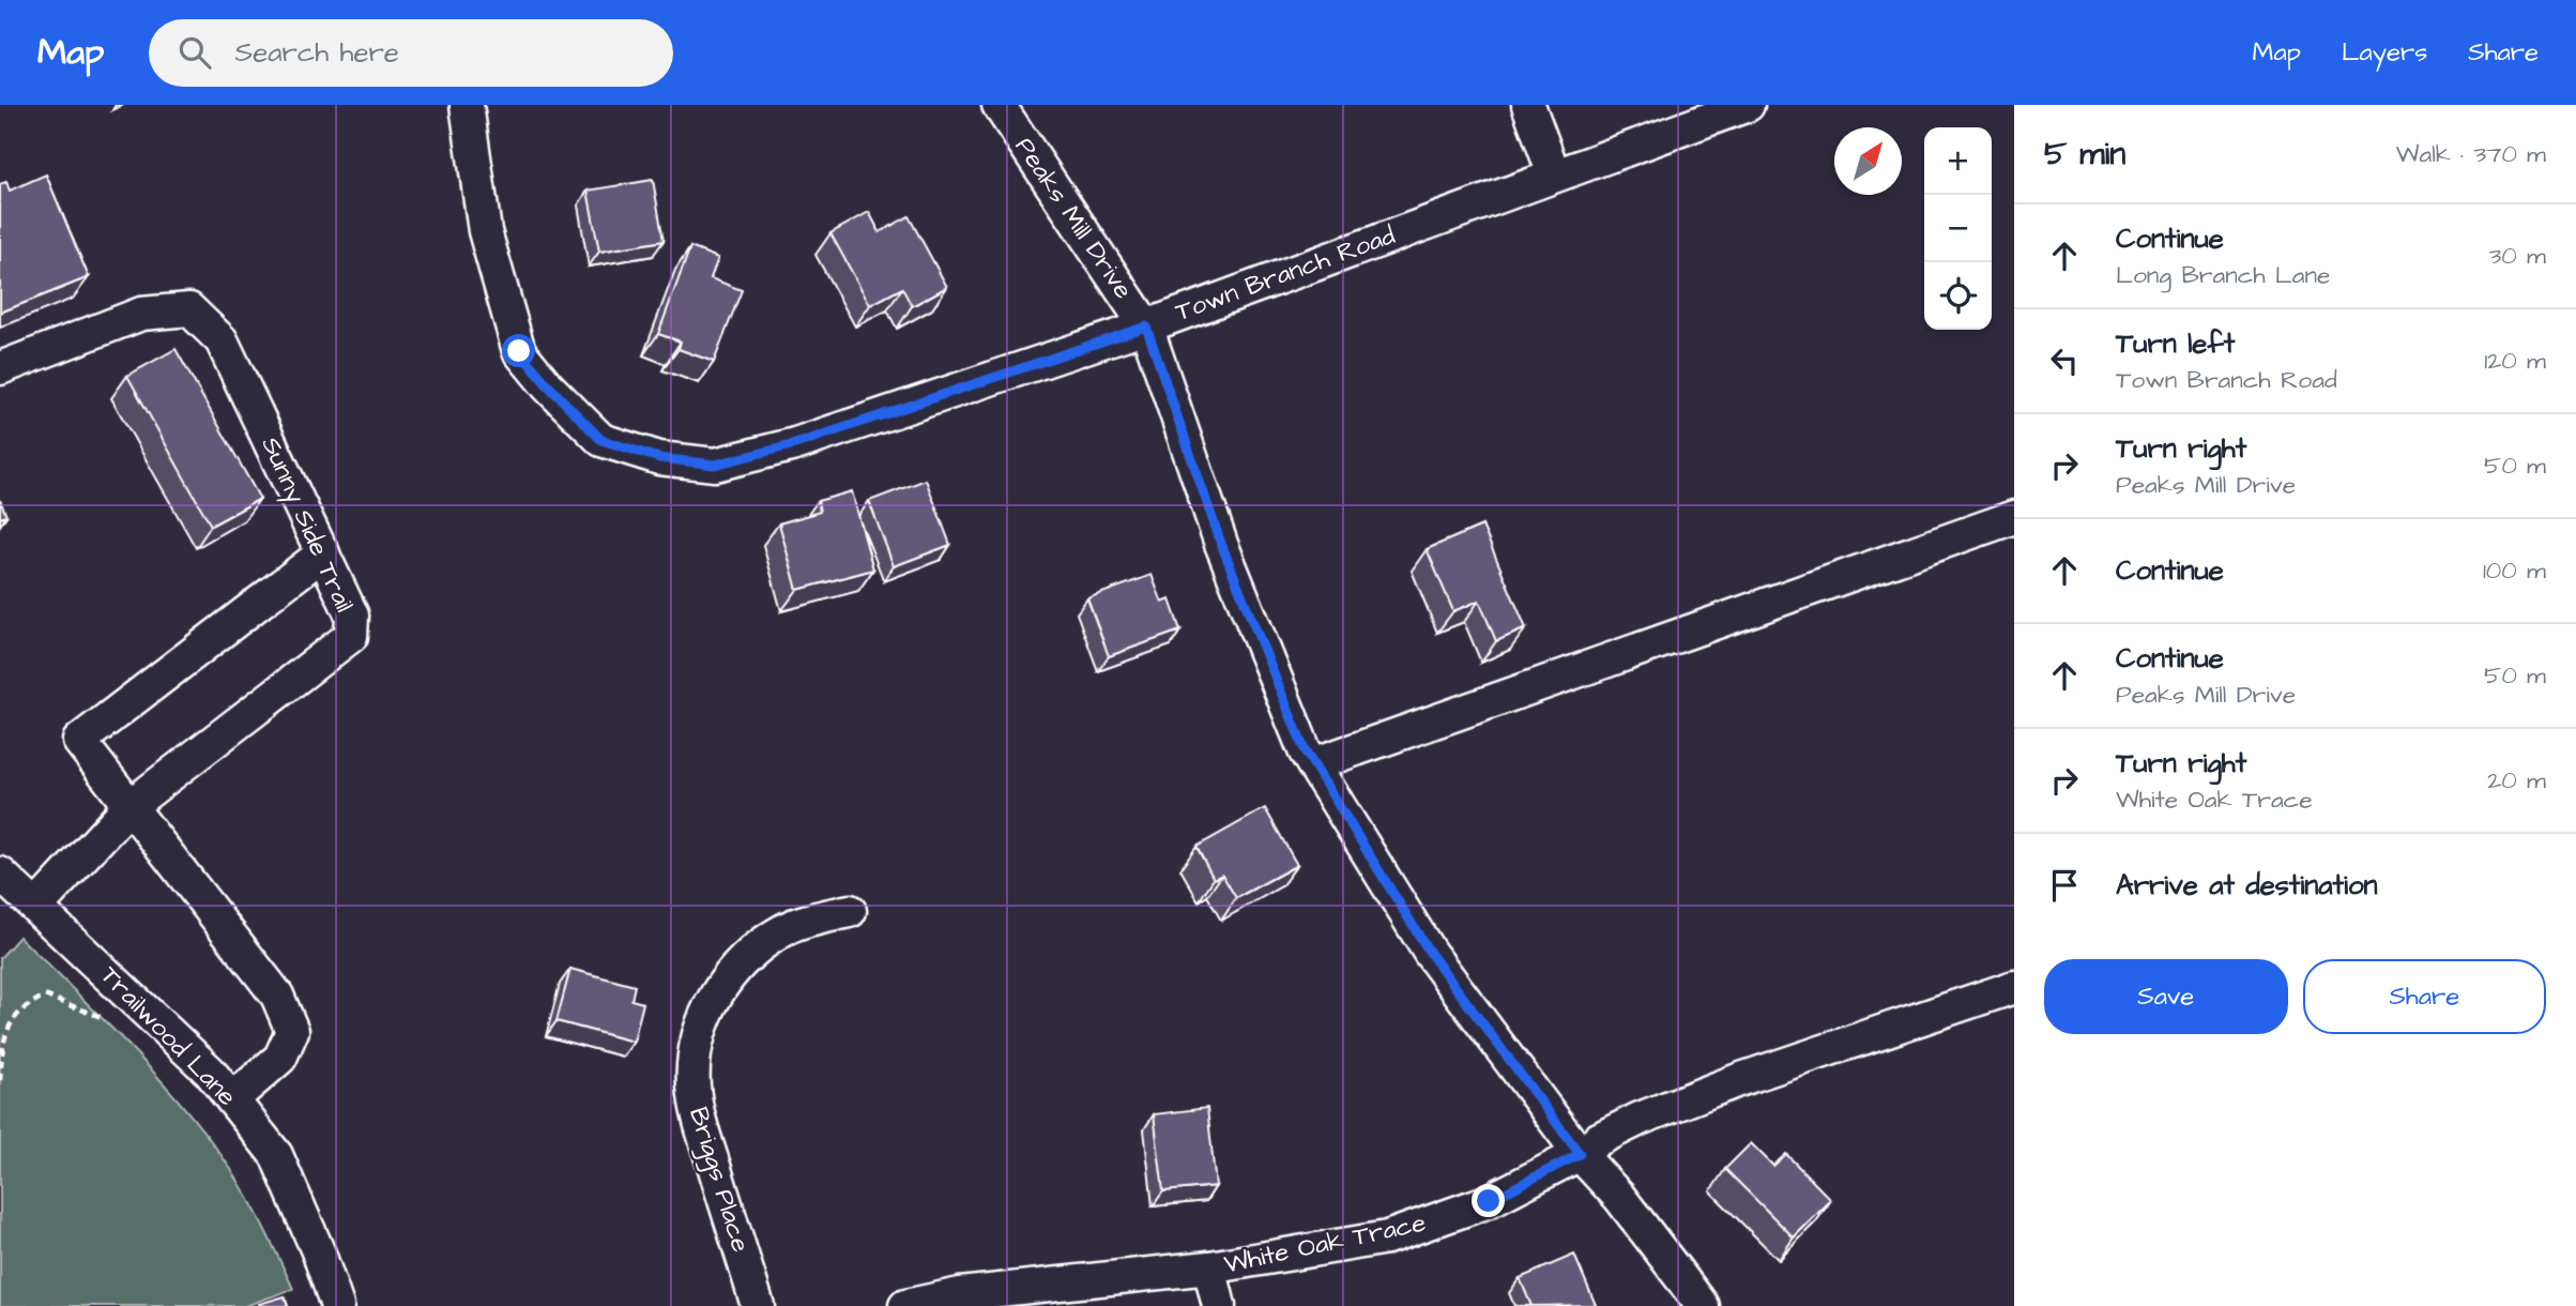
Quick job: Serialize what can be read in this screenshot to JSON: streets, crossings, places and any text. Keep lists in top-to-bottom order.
{
  "streets": {
    "street": [
      "Peaks Mill Drive",
      "Town Branch Road",
      "Sunny Side Trail",
      "Trailwood Lane",
      "Briggs Place",
      "White Oak Trace"
    ]
  },
  "crossings": [
    ["Peaks Mill Drive", "Town Branch Road"],
    ["Peaks Mill Drive", "White Oak Trace"],
    ["Sunny Side Trail", "Trailwood Lane"]
  ],
  "north": "top right",
  "page": {
    "header": "Map",
    "search": "Search here",
    "nav": ["Map", "Layers", "Share"],
    "heading": ["5 min", "Walk · 370 m"],
    "map_buttons": ["+", "−"],
    "list": [
      ["Continue", "Long Branch Lane", "30 m"],
      ["Turn left", "Town Branch Road", "120 m"],
      ["Turn right", "Peaks Mill Drive", "50 m"],
      ["Continue", "100 m"],
      ["Continue", "Peaks Mill Drive", "50 m"],
      ["Turn right", "White Oak Trace", "20 m"],
      "Arrive at destination"
    ],
    "buttons": ["Save", "Share"]
  }
}
